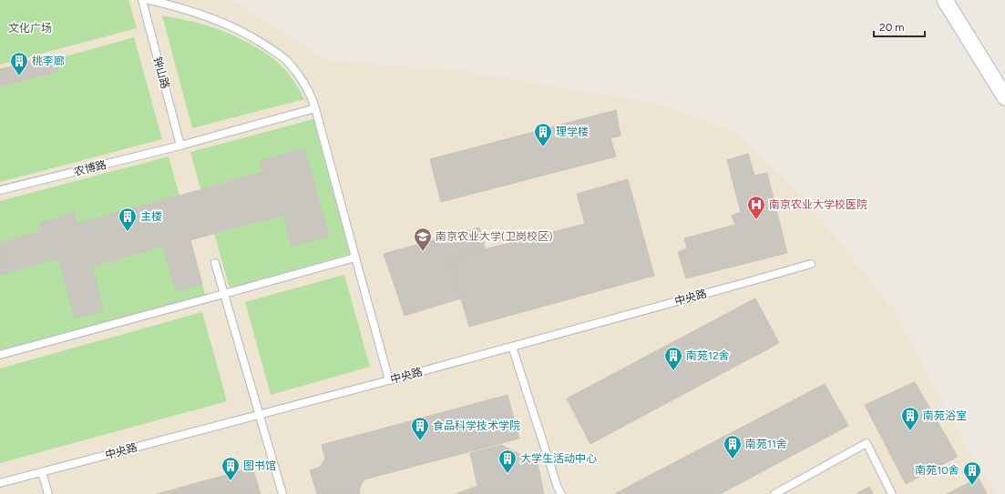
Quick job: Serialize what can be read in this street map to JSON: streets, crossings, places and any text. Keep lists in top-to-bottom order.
{
  "streets": {
    "lane": ["钟山路", "农博路", "中央路"]
  },
  "crossings": [
    ["钟山路", "农博路"]
  ],
  "parks": ["文化广场"],
  "places": {
    "building": [
      "桃李廊",
      "理学楼",
      "主楼",
      "南苑12舍",
      "南苑浴室",
      "食品科学技术学院",
      "南苑11舍",
      "大学生活动中心",
      "图书馆",
      "南苑10舍"
    ],
    "hospital": ["南京农业大学校医院"],
    "school or university": ["南京农业大学(卫岗校区)"]
  },
  "scale_bar": "20 m"
}
